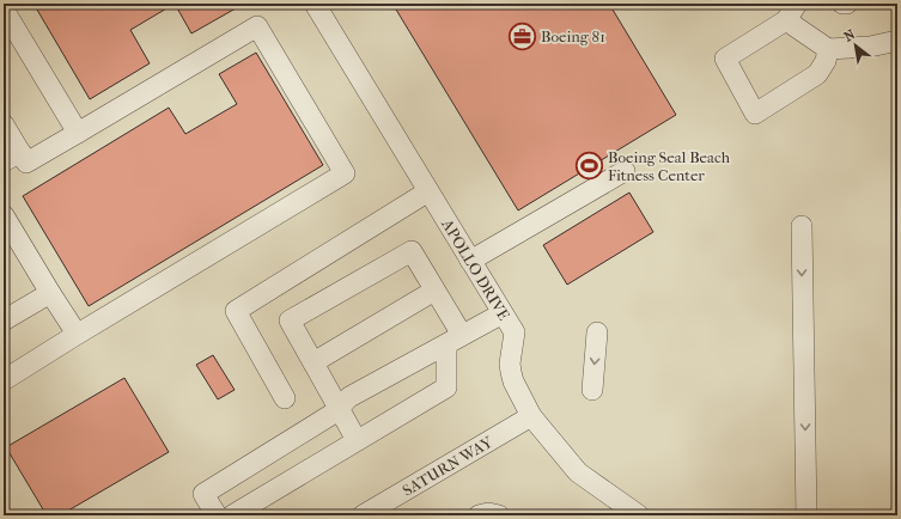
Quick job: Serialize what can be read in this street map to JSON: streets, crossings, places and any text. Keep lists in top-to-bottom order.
{
  "streets": {
    "lane": ["APOLLO DRIVE", "SATURN WAY"]
  },
  "crossings": [
    ["APOLLO DRIVE", "SATURN WAY"]
  ],
  "places": {
    "office": ["Boeing 81"],
    "sports": ["Boeing Seal Beach Fitness Center"]
  },
  "north": "top left"
}
